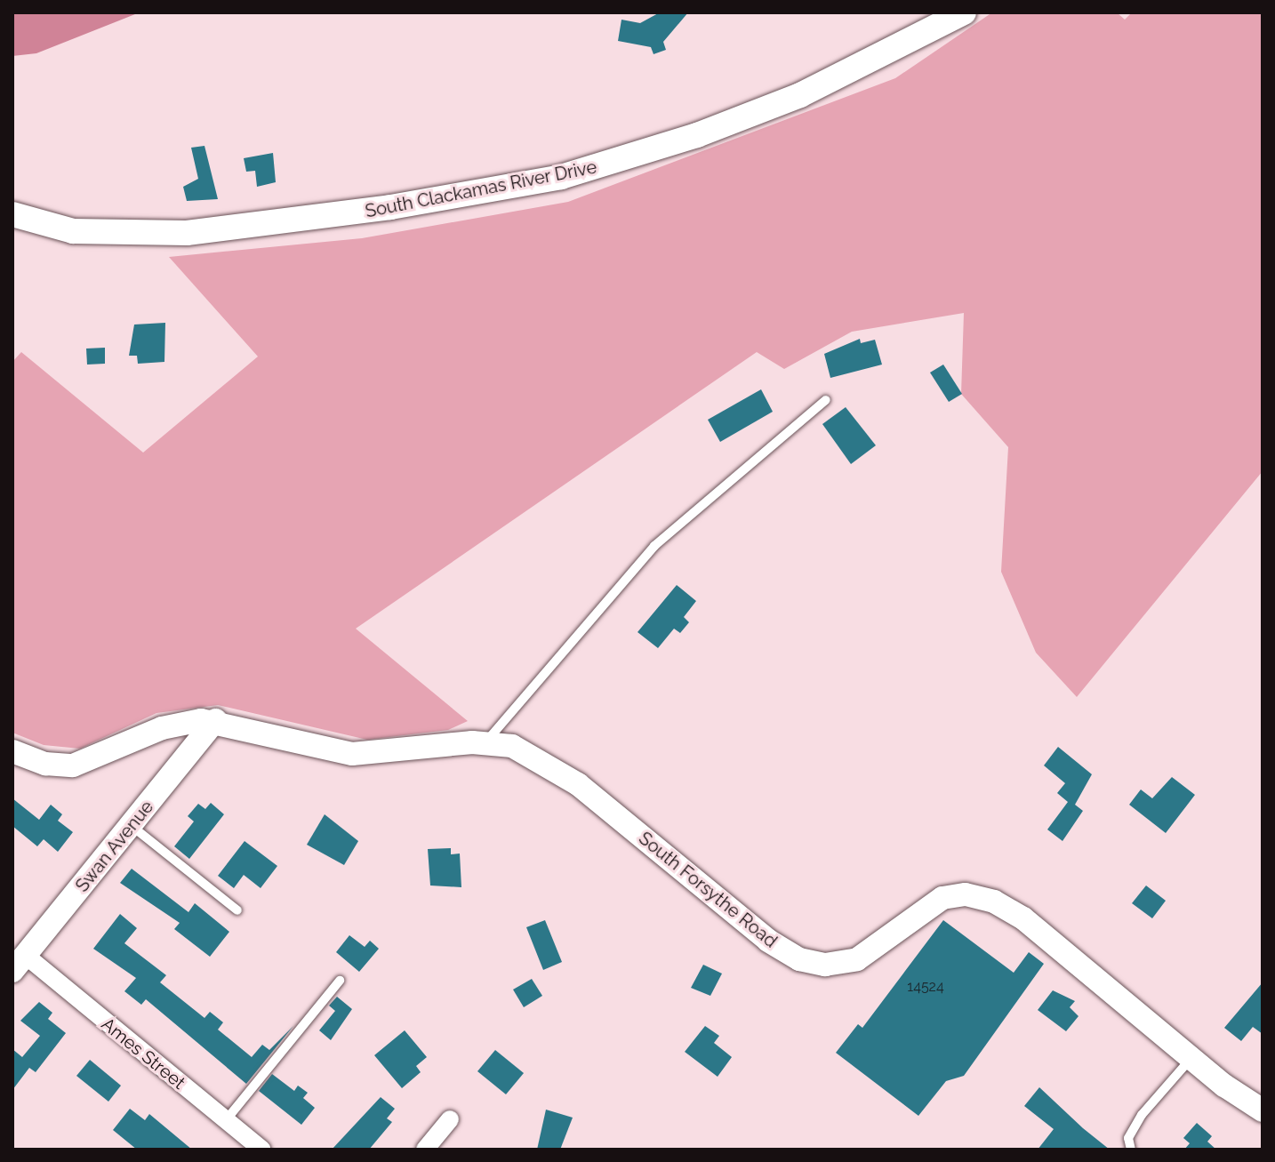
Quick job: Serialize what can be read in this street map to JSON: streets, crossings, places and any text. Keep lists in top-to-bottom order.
{
  "streets": {
    "main road": ["South Clackamas River Drive"],
    "street": ["Swan Avenue", "South Forsythe Road", "Ames Street"]
  },
  "crossings": [
    ["Swan Avenue", "South Forsythe Road"],
    ["Swan Avenue", "Ames Street"]
  ],
  "house_numbers": ["14524"]
}
